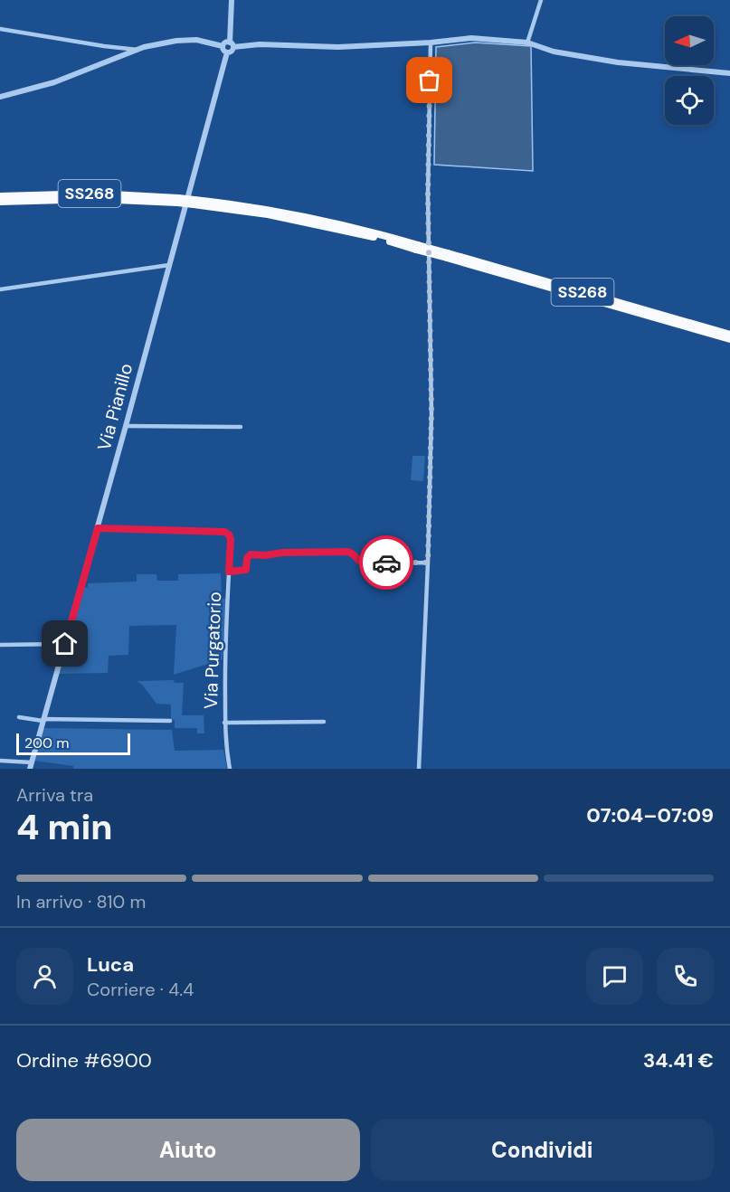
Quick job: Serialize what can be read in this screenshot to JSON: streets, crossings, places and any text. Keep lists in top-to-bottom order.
{
  "streets": {
    "highway": ["SS268"],
    "street": ["Via Pianillo", "Via Purgatorio"]
  },
  "crossings": [
    ["Via Pianillo", "Via Purgatorio"]
  ],
  "scale_bar": "200 m",
  "north": "left",
  "page": {
    "scale": "200 m",
    "heading": ["4 min", "Arriva tra", "07:04–07:09"],
    "panel": [
      "Luca",
      "Corriere · 4.4",
      "Ordine #6900",
      "34.41 €"
    ],
    "bar": "In arrivo · 810 m",
    "buttons": ["Aiuto", "Condividi"]
  }
}
